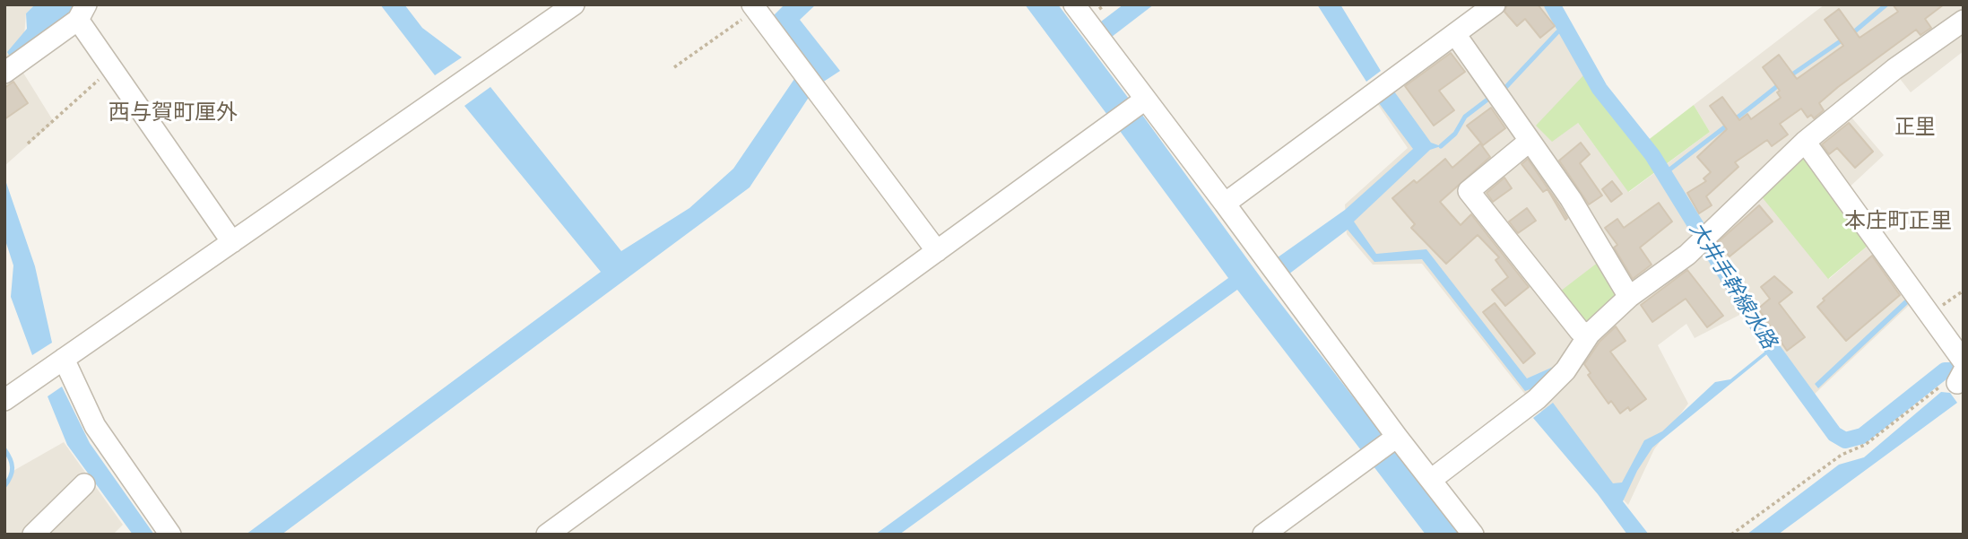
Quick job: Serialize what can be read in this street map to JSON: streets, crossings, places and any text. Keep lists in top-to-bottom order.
{
  "districts": ["西与賀町厘外", "正里", "本庄町正里"],
  "water": ["大井手幹線水路"]
}
